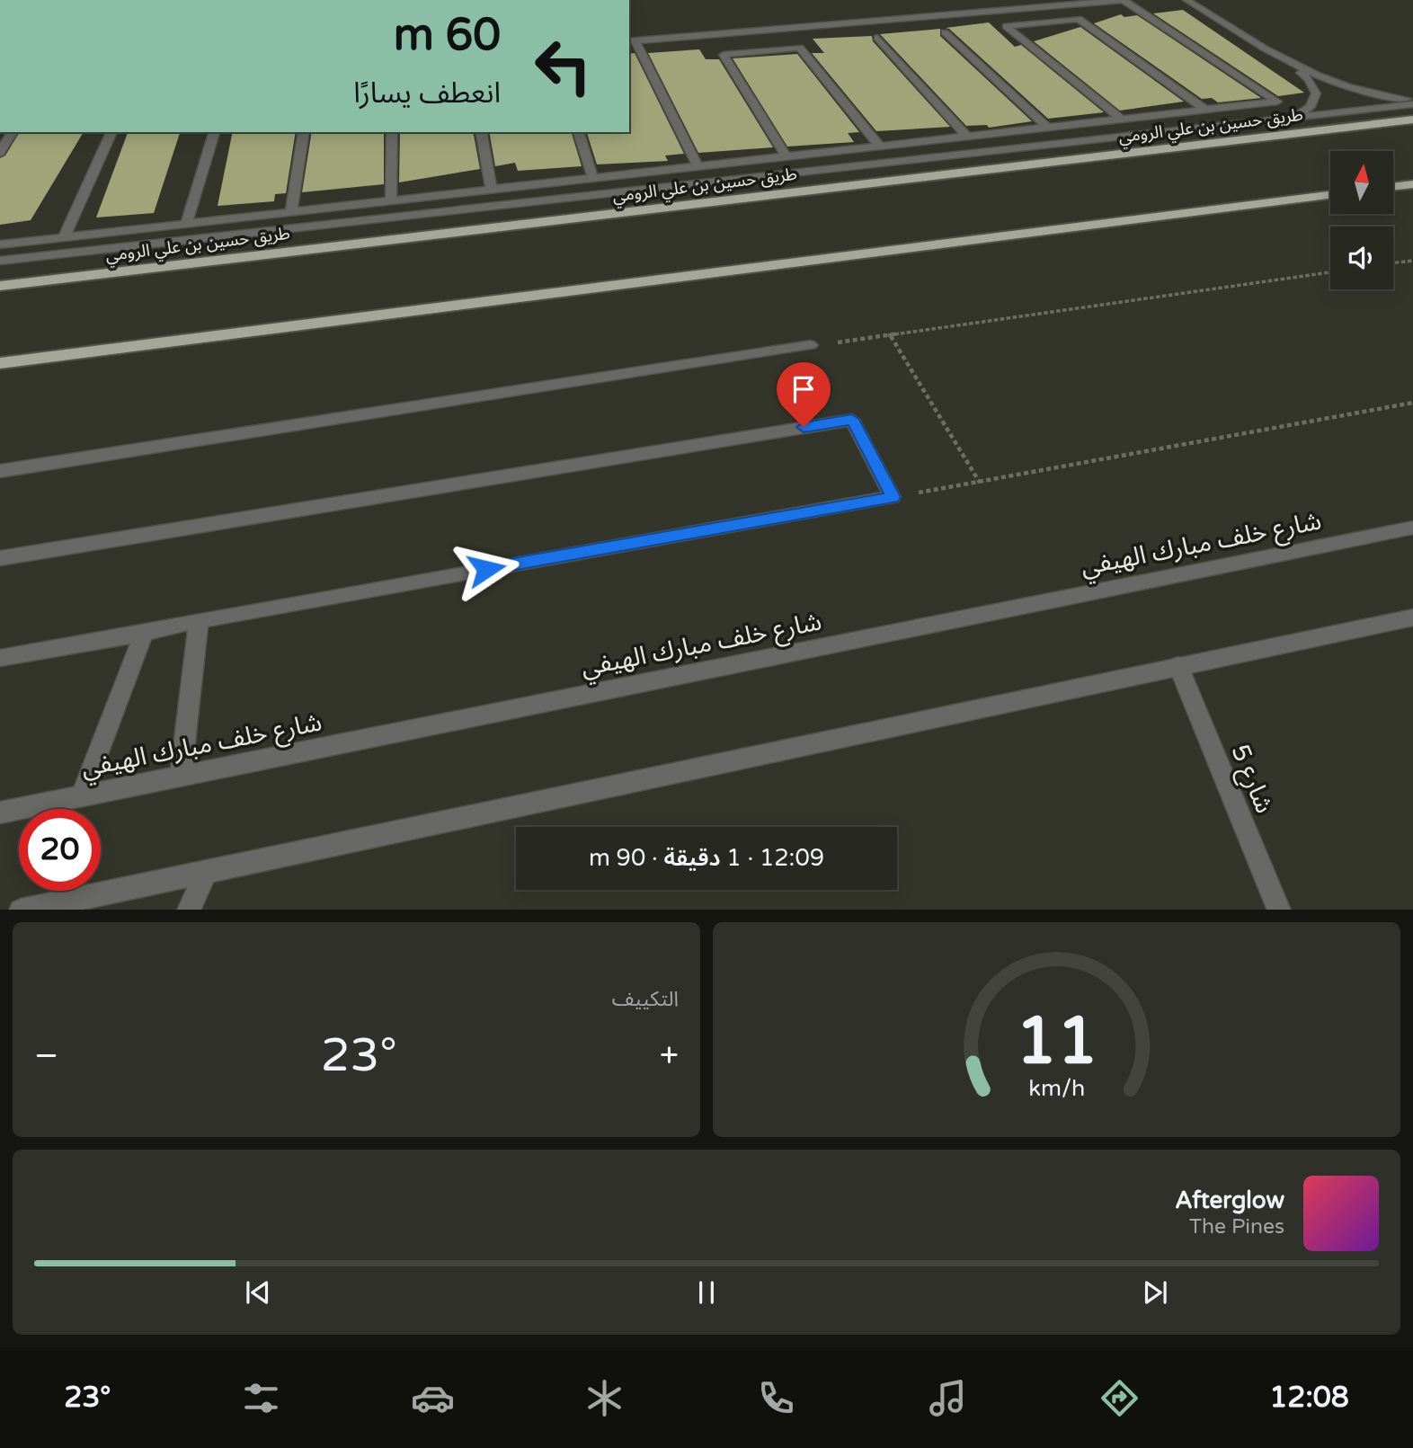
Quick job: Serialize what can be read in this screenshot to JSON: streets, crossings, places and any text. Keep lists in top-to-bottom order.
{
  "streets": {
    "highway": ["طريق حسين بن علي الرومي"],
    "street": ["شارع خلف مبارك الهيفي", "شارع 5"]
  },
  "north": "top",
  "page": {
    "turn": ["60 m", "انعطف يسارًا"],
    "limit": "20",
    "trip": "12:09 · 1 دقيقة · 90 m",
    "tile": "التكييف",
    "heat": ["−", "23°", "+"],
    "song": ["Afterglow", "The Pines"],
    "tabs": ["12:08", "23°"],
    "gauge": ["11", "km/h"]
  }
}
